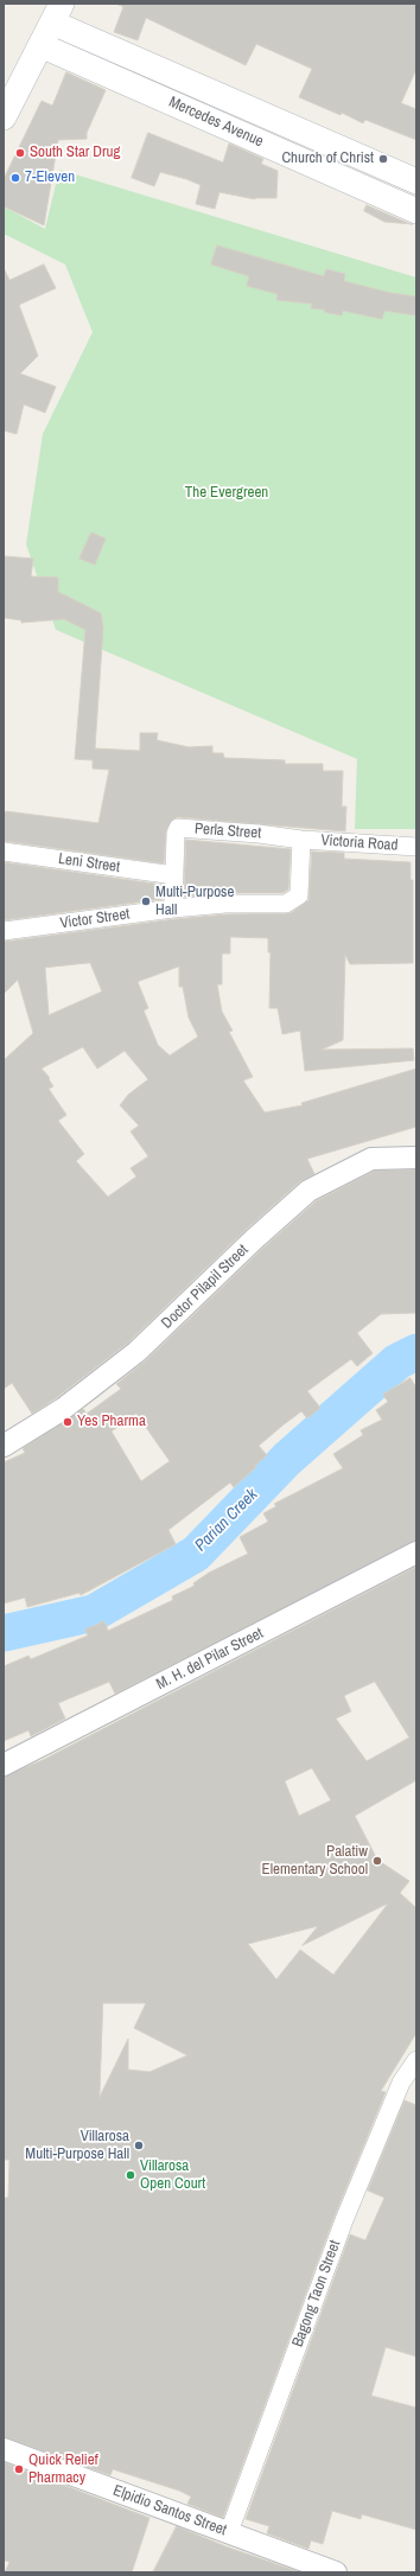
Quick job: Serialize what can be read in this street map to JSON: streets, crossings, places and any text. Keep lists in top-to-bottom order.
{
  "streets": {
    "main road": ["Mercedes Avenue"],
    "street": [
      "Perla Street",
      "Victoria Road",
      "Leni Street",
      "Victor Street",
      "Doctor Pilapil Street",
      "M. H. del Pilar Street",
      "Bagong Taon Street",
      "Elpidio Santos Street"
    ]
  },
  "crossings": [
    ["Perla Street", "Victoria Road"],
    ["Perla Street", "Leni Street"],
    ["Perla Street", "Victor Street"],
    ["Victoria Road", "Victor Street"],
    ["Bagong Taon Street", "Elpidio Santos Street"]
  ],
  "water": ["Parian Creek"],
  "parks": ["The Evergreen"],
  "places": [
    "South Star Drug",
    "Church of Christ",
    "7-Eleven",
    "Multi-Purpose Hall",
    "Yes Pharma",
    "Palatiw Elementary School",
    "Villarosa Multi-Purpose Hall",
    "Villarosa Open Court",
    "Quick Relief Pharmacy"
  ]
}
